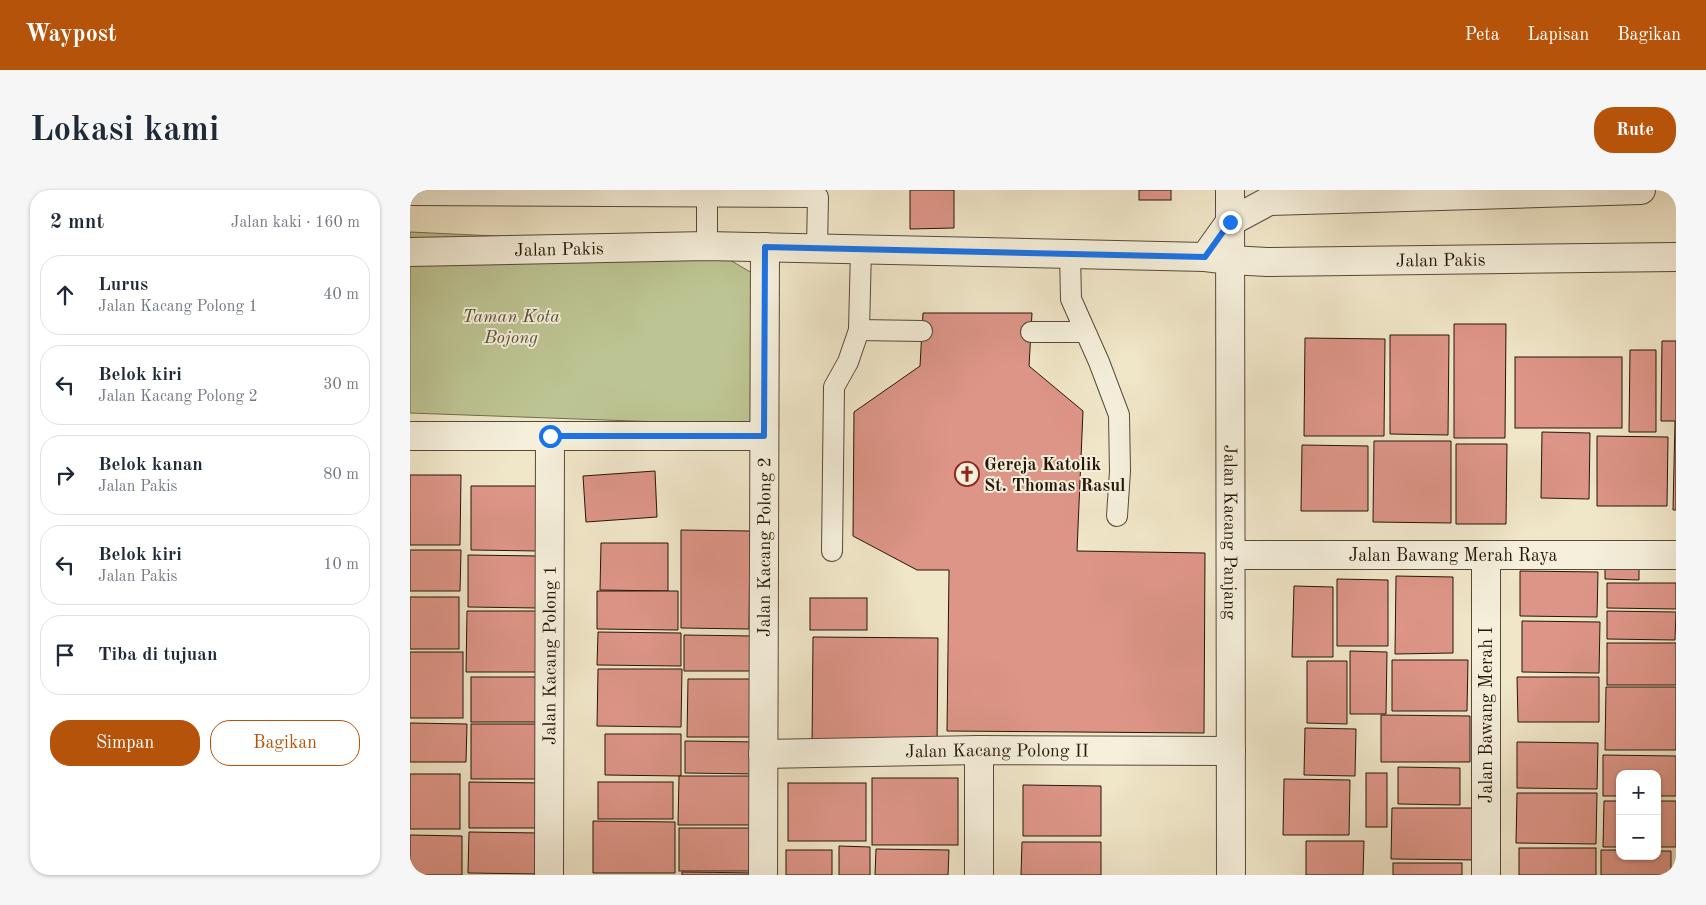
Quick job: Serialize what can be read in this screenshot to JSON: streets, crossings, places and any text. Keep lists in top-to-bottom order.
{
  "streets": {
    "street": [
      "Jalan Pakis",
      "Jalan Kacang Panjang",
      "Jalan Kacang Polong 2",
      "Jalan Bawang Merah Raya",
      "Jalan Kacang Polong 1",
      "Jalan Bawang Merah I",
      "Jalan Kacang Polong II"
    ]
  },
  "crossings": [
    ["Jalan Pakis", "Jalan Kacang Panjang"],
    ["Jalan Pakis", "Jalan Kacang Polong 2"],
    ["Jalan Kacang Panjang", "Jalan Bawang Merah Raya"],
    ["Jalan Kacang Panjang", "Jalan Kacang Polong II"],
    ["Jalan Kacang Polong 2", "Jalan Kacang Polong II"],
    ["Jalan Bawang Merah Raya", "Jalan Bawang Merah I"]
  ],
  "parks": ["Taman Kota Bojong"],
  "places": {
    "church": ["Gereja Katolik St. Thomas Rasul"]
  },
  "page": {
    "header": "Waypost",
    "nav": ["Peta", "Lapisan", "Bagikan"],
    "buttons": [
      "Rute",
      ["Simpan", "Bagikan"]
    ],
    "title": "Lokasi kami",
    "heading": ["2 mnt", "Jalan kaki · 160 m"],
    "list": [
      ["Lurus", "Jalan Kacang Polong 1", "40 m"],
      ["Belok kiri", "Jalan Kacang Polong 2", "30 m"],
      ["Belok kanan", "Jalan Pakis", "80 m"],
      ["Belok kiri", "Jalan Pakis", "10 m"],
      "Tiba di tujuan"
    ],
    "map_buttons": ["+", "−"]
  }
}
